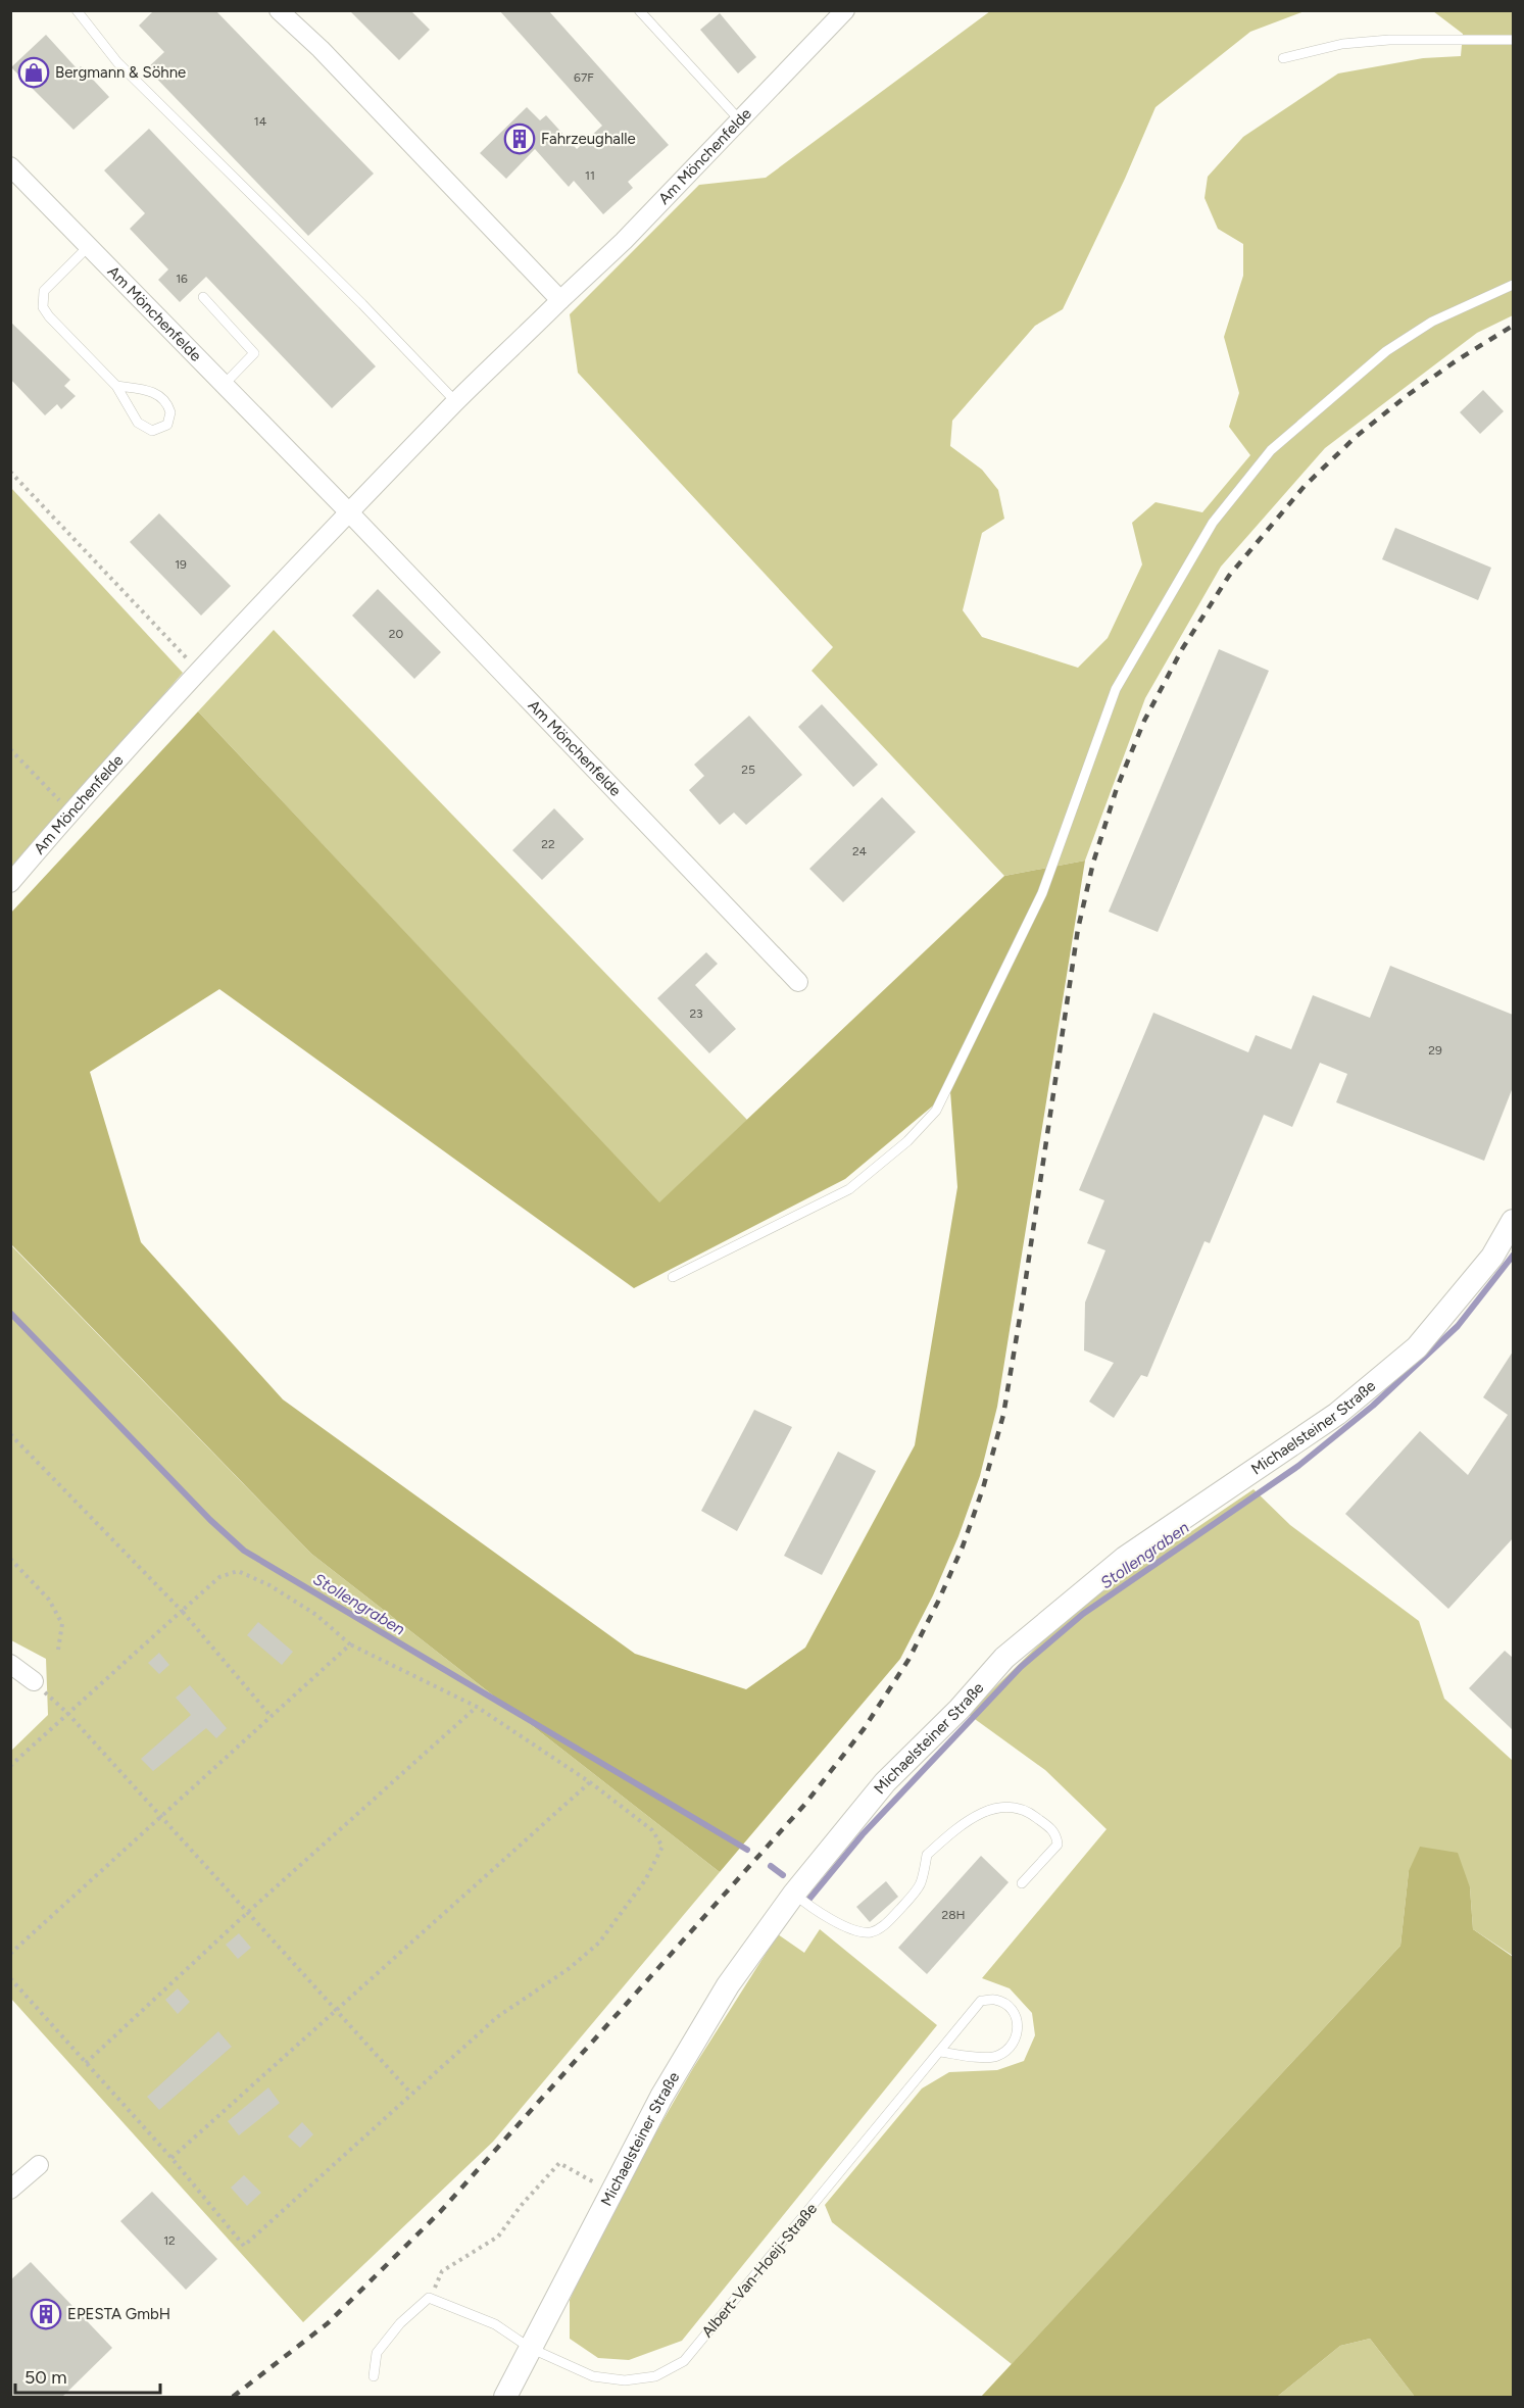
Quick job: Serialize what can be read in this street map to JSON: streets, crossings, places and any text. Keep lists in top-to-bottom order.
{
  "streets": {
    "street": ["Am Mönchenfelde", "Michaelsteiner Straße"],
    "lane": ["Albert-Van-Hoeij-Straße"]
  },
  "crossings": [
    ["Michaelsteiner Straße", "Albert-Van-Hoeij-Straße"]
  ],
  "water": ["Stollengraben"],
  "places": {
    "shop": ["Bergmann & Söhne"],
    "building": ["Fahrzeughalle", "EPESTA GmbH"]
  },
  "house_numbers": [
    "67F",
    "14",
    "11",
    "16",
    "19",
    "20",
    "25",
    "22",
    "24",
    "23",
    "29",
    "28H",
    "12"
  ],
  "scale_bar": "50 m"
}
